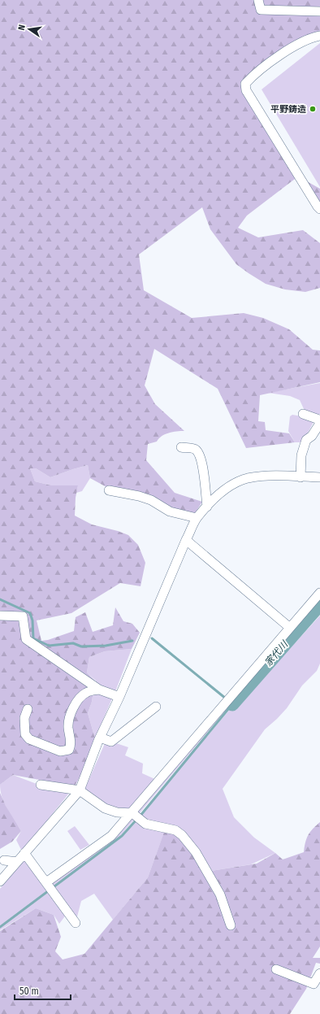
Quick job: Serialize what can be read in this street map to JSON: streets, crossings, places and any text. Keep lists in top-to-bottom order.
{
  "water": ["家代川"],
  "places": ["平野鋳造"],
  "scale_bar": "50 m",
  "north": "left"
}
